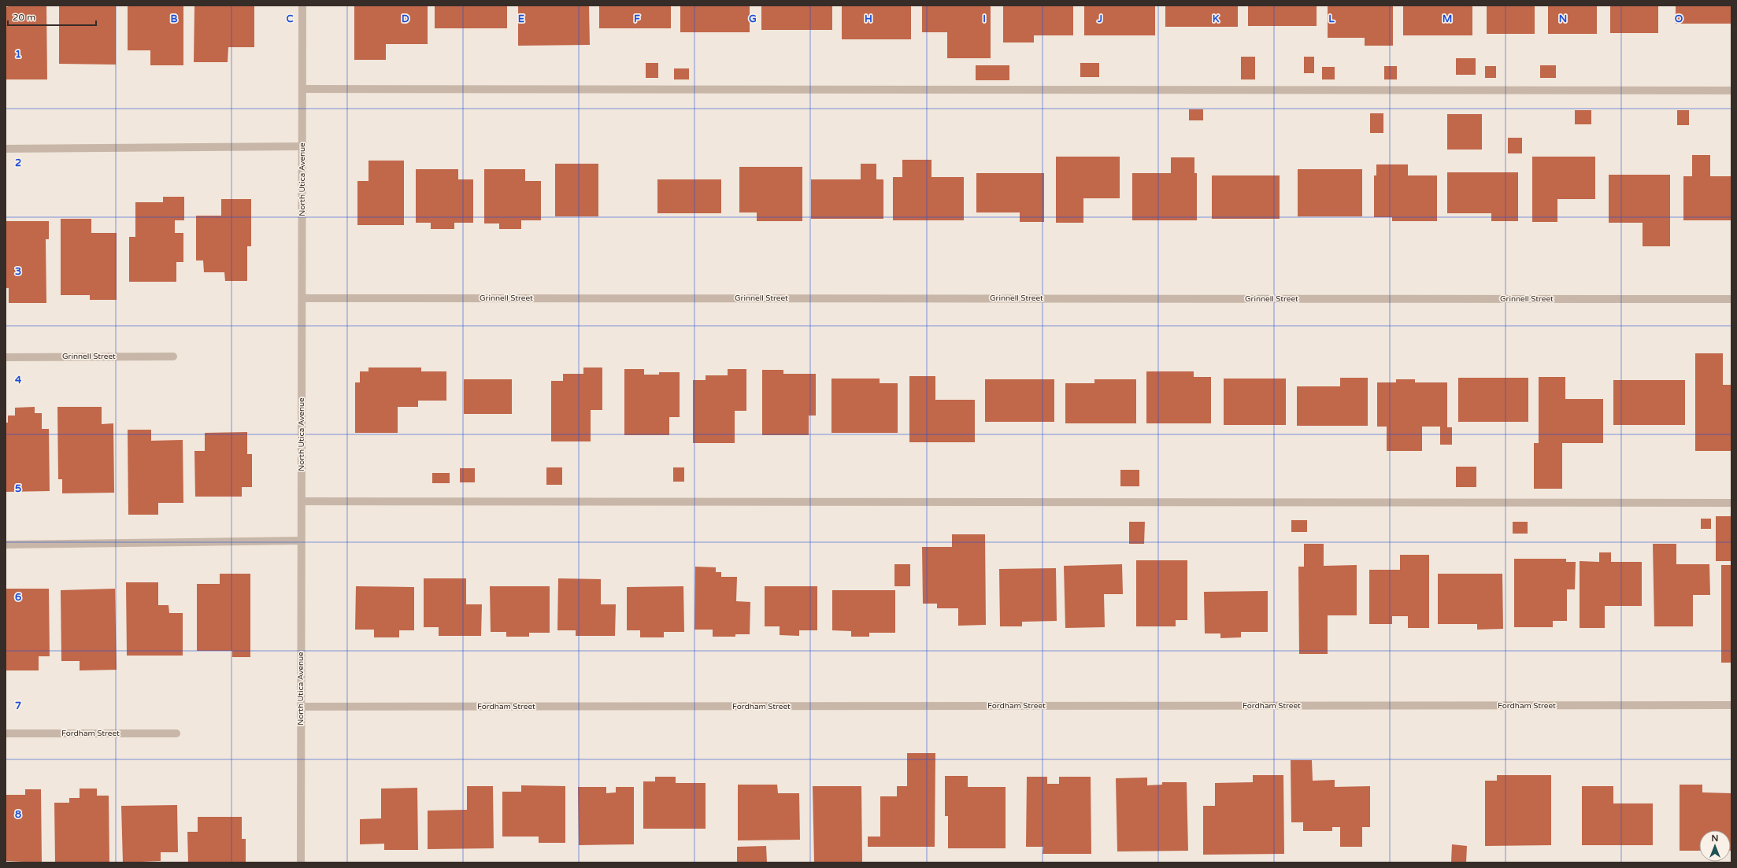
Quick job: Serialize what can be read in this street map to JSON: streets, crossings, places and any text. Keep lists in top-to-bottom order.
{
  "streets": {
    "street": ["North Utica Avenue", "Grinnell Street", "Fordham Street"]
  },
  "crossings": [
    ["North Utica Avenue", "Grinnell Street"],
    ["North Utica Avenue", "Fordham Street"]
  ],
  "scale_bar": "20 m",
  "north": "top",
  "grid": {
    "columns": [
      "B",
      "C",
      "D",
      "E",
      "F",
      "G",
      "H",
      "I",
      "J",
      "K",
      "L",
      "M",
      "N",
      "O"
    ],
    "rows": [
      "1",
      "2",
      "3",
      "4",
      "5",
      "6",
      "7",
      "8"
    ]
  }
}
